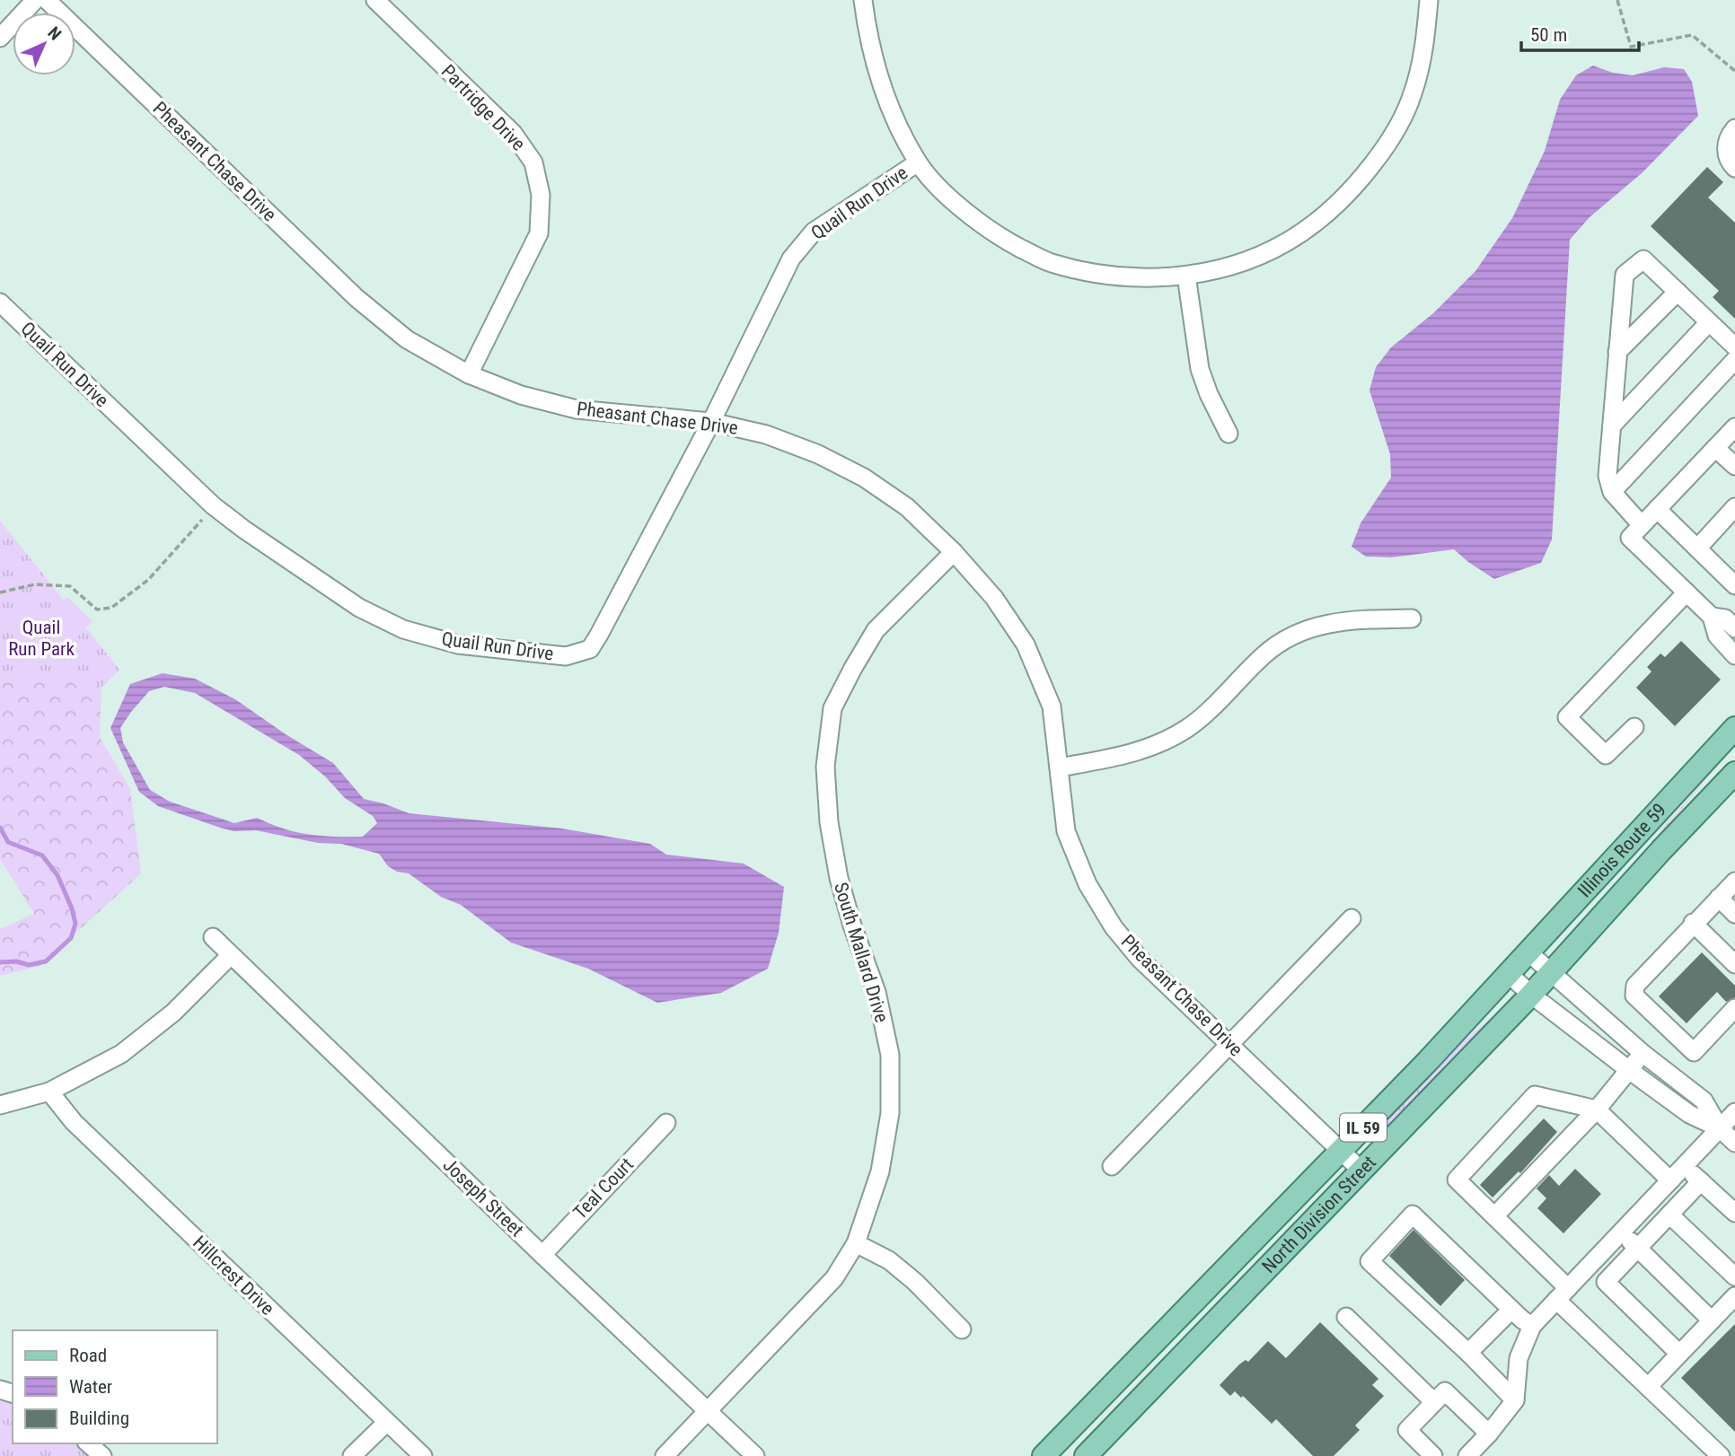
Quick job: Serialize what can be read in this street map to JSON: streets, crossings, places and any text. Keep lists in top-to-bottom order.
{
  "streets": {
    "main road": ["Illinois Route 59", "IL 59", "North Division Street"],
    "street": [
      "Partridge Drive",
      "Pheasant Chase Drive",
      "Quail Run Drive",
      "South Mallard Drive",
      "Teal Court",
      "Joseph Street",
      "Hillcrest Drive"
    ]
  },
  "crossings": [
    ["Partridge Drive", "Pheasant Chase Drive"],
    ["Pheasant Chase Drive", "Quail Run Drive"],
    ["Pheasant Chase Drive", "South Mallard Drive"],
    ["Pheasant Chase Drive", "North Division Street"],
    ["Illinois Route 59", "North Division Street"],
    ["South Mallard Drive", "Joseph Street"],
    ["Teal Court", "Joseph Street"]
  ],
  "parks": ["Quail Run Park"],
  "legend": ["Road", "Water", "Building"],
  "scale_bar": "50 m",
  "north": "top right"
}
